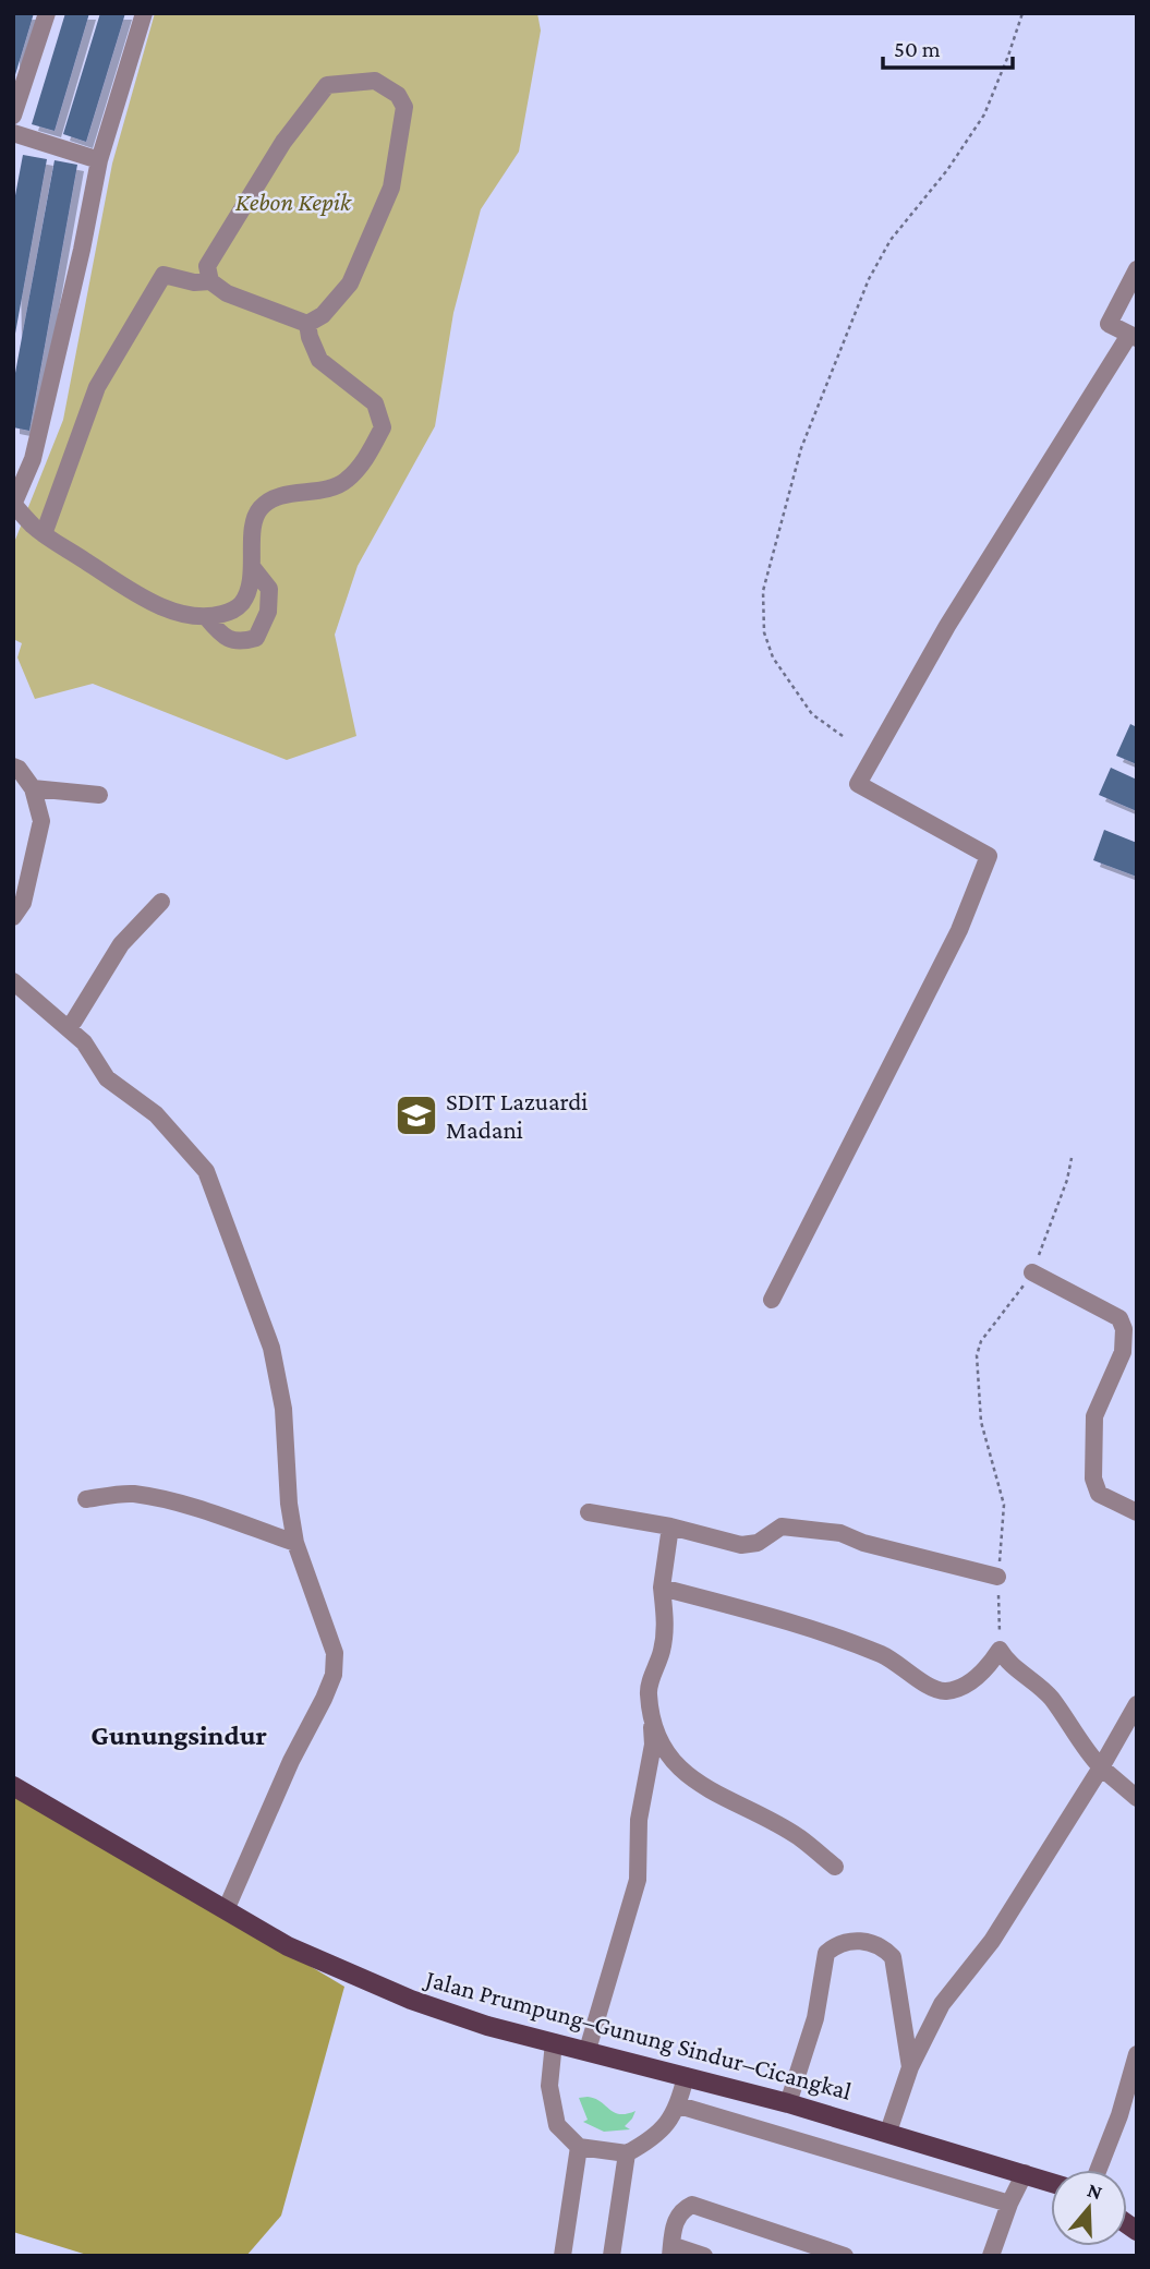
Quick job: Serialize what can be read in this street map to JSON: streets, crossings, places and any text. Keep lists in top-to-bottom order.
{
  "streets": {
    "main road": ["Jalan Prumpung–Gunung Sindur–Cicangkal"]
  },
  "districts": ["Gunungsindur"],
  "parks": ["Kebon Kepik"],
  "places": {
    "school or university": ["SDIT Lazuardi Madani"]
  },
  "scale_bar": "50 m",
  "north": "top"
}
